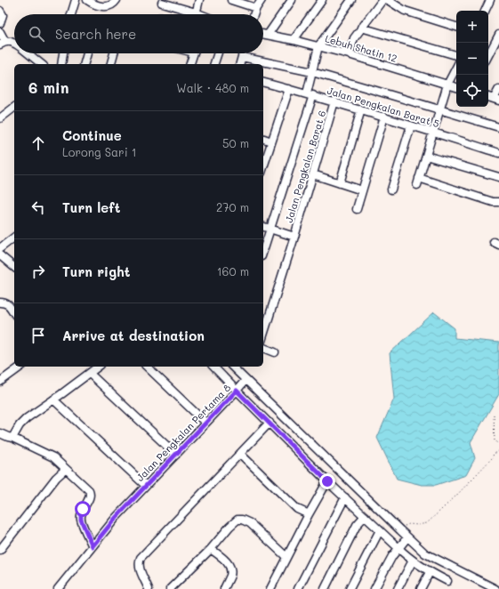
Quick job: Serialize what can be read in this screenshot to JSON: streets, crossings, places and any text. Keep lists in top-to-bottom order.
{
  "streets": {
    "street": [
      "Lebuh Shatin 12",
      "Jalan Pengkalan Barat 5",
      "Jalan Pengkalan Barat 6",
      "Jalan Pengkalan Pertama 8"
    ]
  },
  "crossings": [
    ["Jalan Pengkalan Barat 5", "Jalan Pengkalan Barat 6"]
  ],
  "page": {
    "map_buttons": ["+", "−"],
    "search": "Search here",
    "heading": ["6 min", "Walk · 480 m"],
    "list": [
      ["Continue", "Lorong Sari 1", "50 m"],
      ["Turn left", "270 m"],
      ["Turn right", "160 m"],
      "Arrive at destination"
    ]
  }
}
